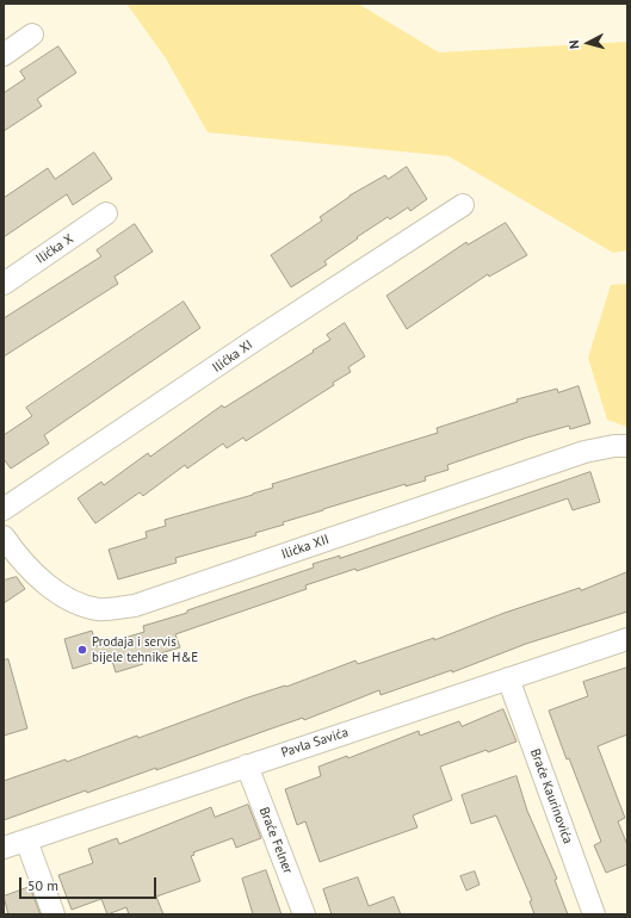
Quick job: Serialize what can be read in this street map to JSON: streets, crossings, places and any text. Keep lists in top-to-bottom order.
{
  "streets": {
    "street": [
      "Ilićka X",
      "Ilićka XI",
      "Ilićka XII",
      "Pavla Savića",
      "Braće Kaurinovića",
      "Braće Felner"
    ]
  },
  "crossings": [
    ["Pavla Savića", "Braće Kaurinovića"],
    ["Pavla Savića", "Braće Felner"]
  ],
  "places": ["Prodaja i servis bijele tehnike H&E"],
  "scale_bar": "50 m",
  "north": "left"
}
